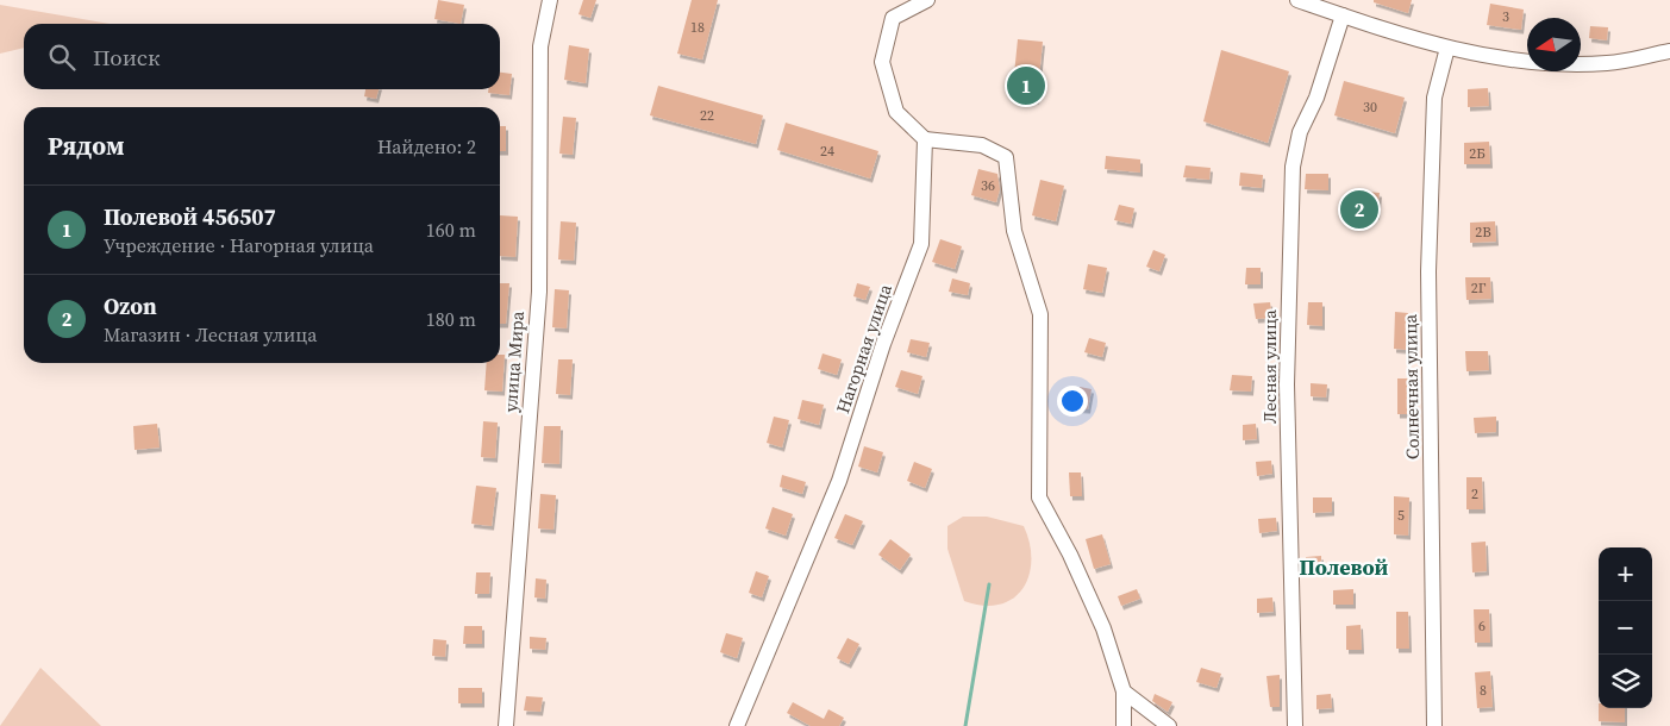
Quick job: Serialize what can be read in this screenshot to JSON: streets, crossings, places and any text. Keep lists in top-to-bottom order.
{
  "streets": {
    "street": [
      "Нагорная улица",
      "улица Мира",
      "Лесная улица",
      "Солнечная улица"
    ]
  },
  "districts": ["Полевой"],
  "house_numbers": [
    "3",
    "18",
    "30",
    "22",
    "24",
    "2Б",
    "36",
    "2В",
    "2Г",
    "2",
    "5",
    "6",
    "8"
  ],
  "north": "left",
  "page": {
    "search": "Поиск",
    "pins": ["1", "2"],
    "heading": ["Рядом", "Найдено: 2"],
    "list": [
      {
        "mark": "1",
        "name": "Полевой 456507",
        "note": "Учреждение · Нагорная улица",
        "value": "160 m"
      },
      {
        "mark": "2",
        "name": "Ozon",
        "note": "Магазин · Лесная улица",
        "value": "180 m"
      }
    ],
    "map_buttons": ["+", "−"]
  }
}
